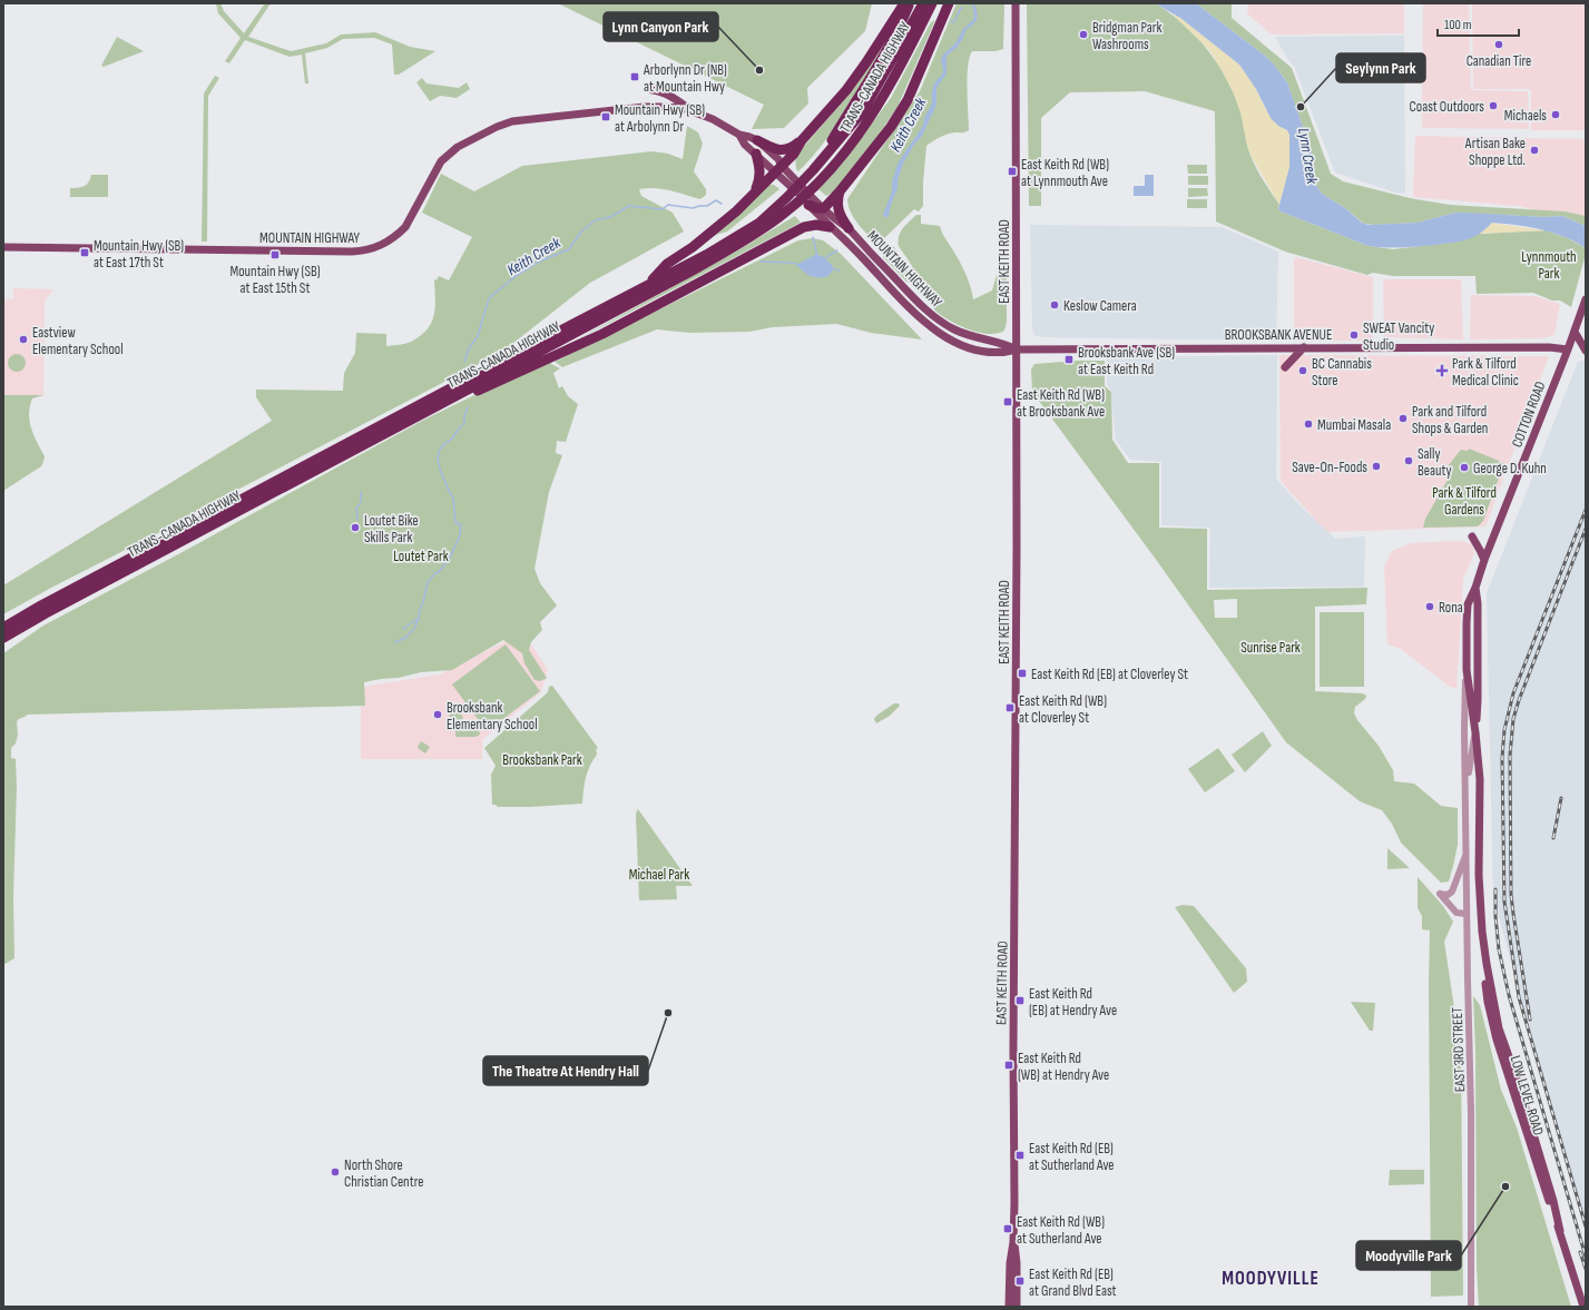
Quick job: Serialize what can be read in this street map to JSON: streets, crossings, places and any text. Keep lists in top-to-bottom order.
{
  "streets": {
    "highway": ["TRANS-CANADA HIGHWAY"],
    "main road": [
      "MOUNTAIN HIGHWAY",
      "EAST KEITH ROAD",
      "BROOKSBANK AVENUE",
      "COTTON ROAD",
      "LOW LEVEL ROAD"
    ],
    "street": ["EAST 3RD STREET"]
  },
  "crossings": [
    ["MOUNTAIN HIGHWAY", "EAST KEITH ROAD"],
    ["MOUNTAIN HIGHWAY", "BROOKSBANK AVENUE"],
    ["EAST KEITH ROAD", "BROOKSBANK AVENUE"],
    ["BROOKSBANK AVENUE", "COTTON ROAD"],
    ["COTTON ROAD", "EAST 3RD STREET"],
    ["COTTON ROAD", "LOW LEVEL ROAD"],
    ["EAST 3RD STREET", "LOW LEVEL ROAD"]
  ],
  "districts": ["MOODYVILLE"],
  "water": ["Keith Creek", "Lynn Creek"],
  "parks": [
    "Lynnmouth Park",
    "Park & Tilford Gardens",
    "Loutet Park",
    "Sunrise Park",
    "Brooksbank Park",
    "Michael Park"
  ],
  "places": {
    "other": [
      "Bridgman Park Washrooms",
      "Canadian Tire",
      "Lynn Canyon Park",
      "Coast Outdoors",
      "Seylynn Park",
      "Michaels",
      "Artisan Bake Shoppe Ltd.",
      "Keslow Camera",
      "SWEAT Vancity Studio",
      "Eastview Elementary School",
      "BC Cannabis Store",
      "Park and Tilford Shops & Garden",
      "Mumbai Masala",
      "Sally Beauty",
      "Save-On-Foods",
      "George D. Kuhn",
      "Loutet Bike Skills Park",
      "Rona",
      "Brooksbank Elementary School",
      "The Theatre At Hendry Hall",
      "North Shore Christian Centre",
      "Moodyville Park"
    ],
    "transit": [
      "Arborlynn Dr (NB) at Mountain Hwy",
      "Mountain Hwy (SB) at Arbolynn Dr",
      "East Keith Rd (WB) at Lynnmouth Ave",
      "Mountain Hwy (SB) at East 17th St",
      "Mountain Hwy (SB) at East 15th St",
      "Brooksbank Ave (SB) at East Keith Rd",
      "East Keith Rd (WB) at Brooksbank Ave",
      "East Keith Rd (EB) at Cloverley St",
      "East Keith Rd (WB) at Cloverley St",
      "East Keith Rd (EB) at Hendry Ave",
      "East Keith Rd (WB) at Hendry Ave",
      "East Keith Rd (EB) at Sutherland Ave",
      "East Keith Rd (WB) at Sutherland Ave",
      "East Keith Rd (EB) at Grand Blvd East"
    ],
    "health": ["Park & Tilford Medical Clinic"]
  },
  "scale_bar": "100 m"
}
